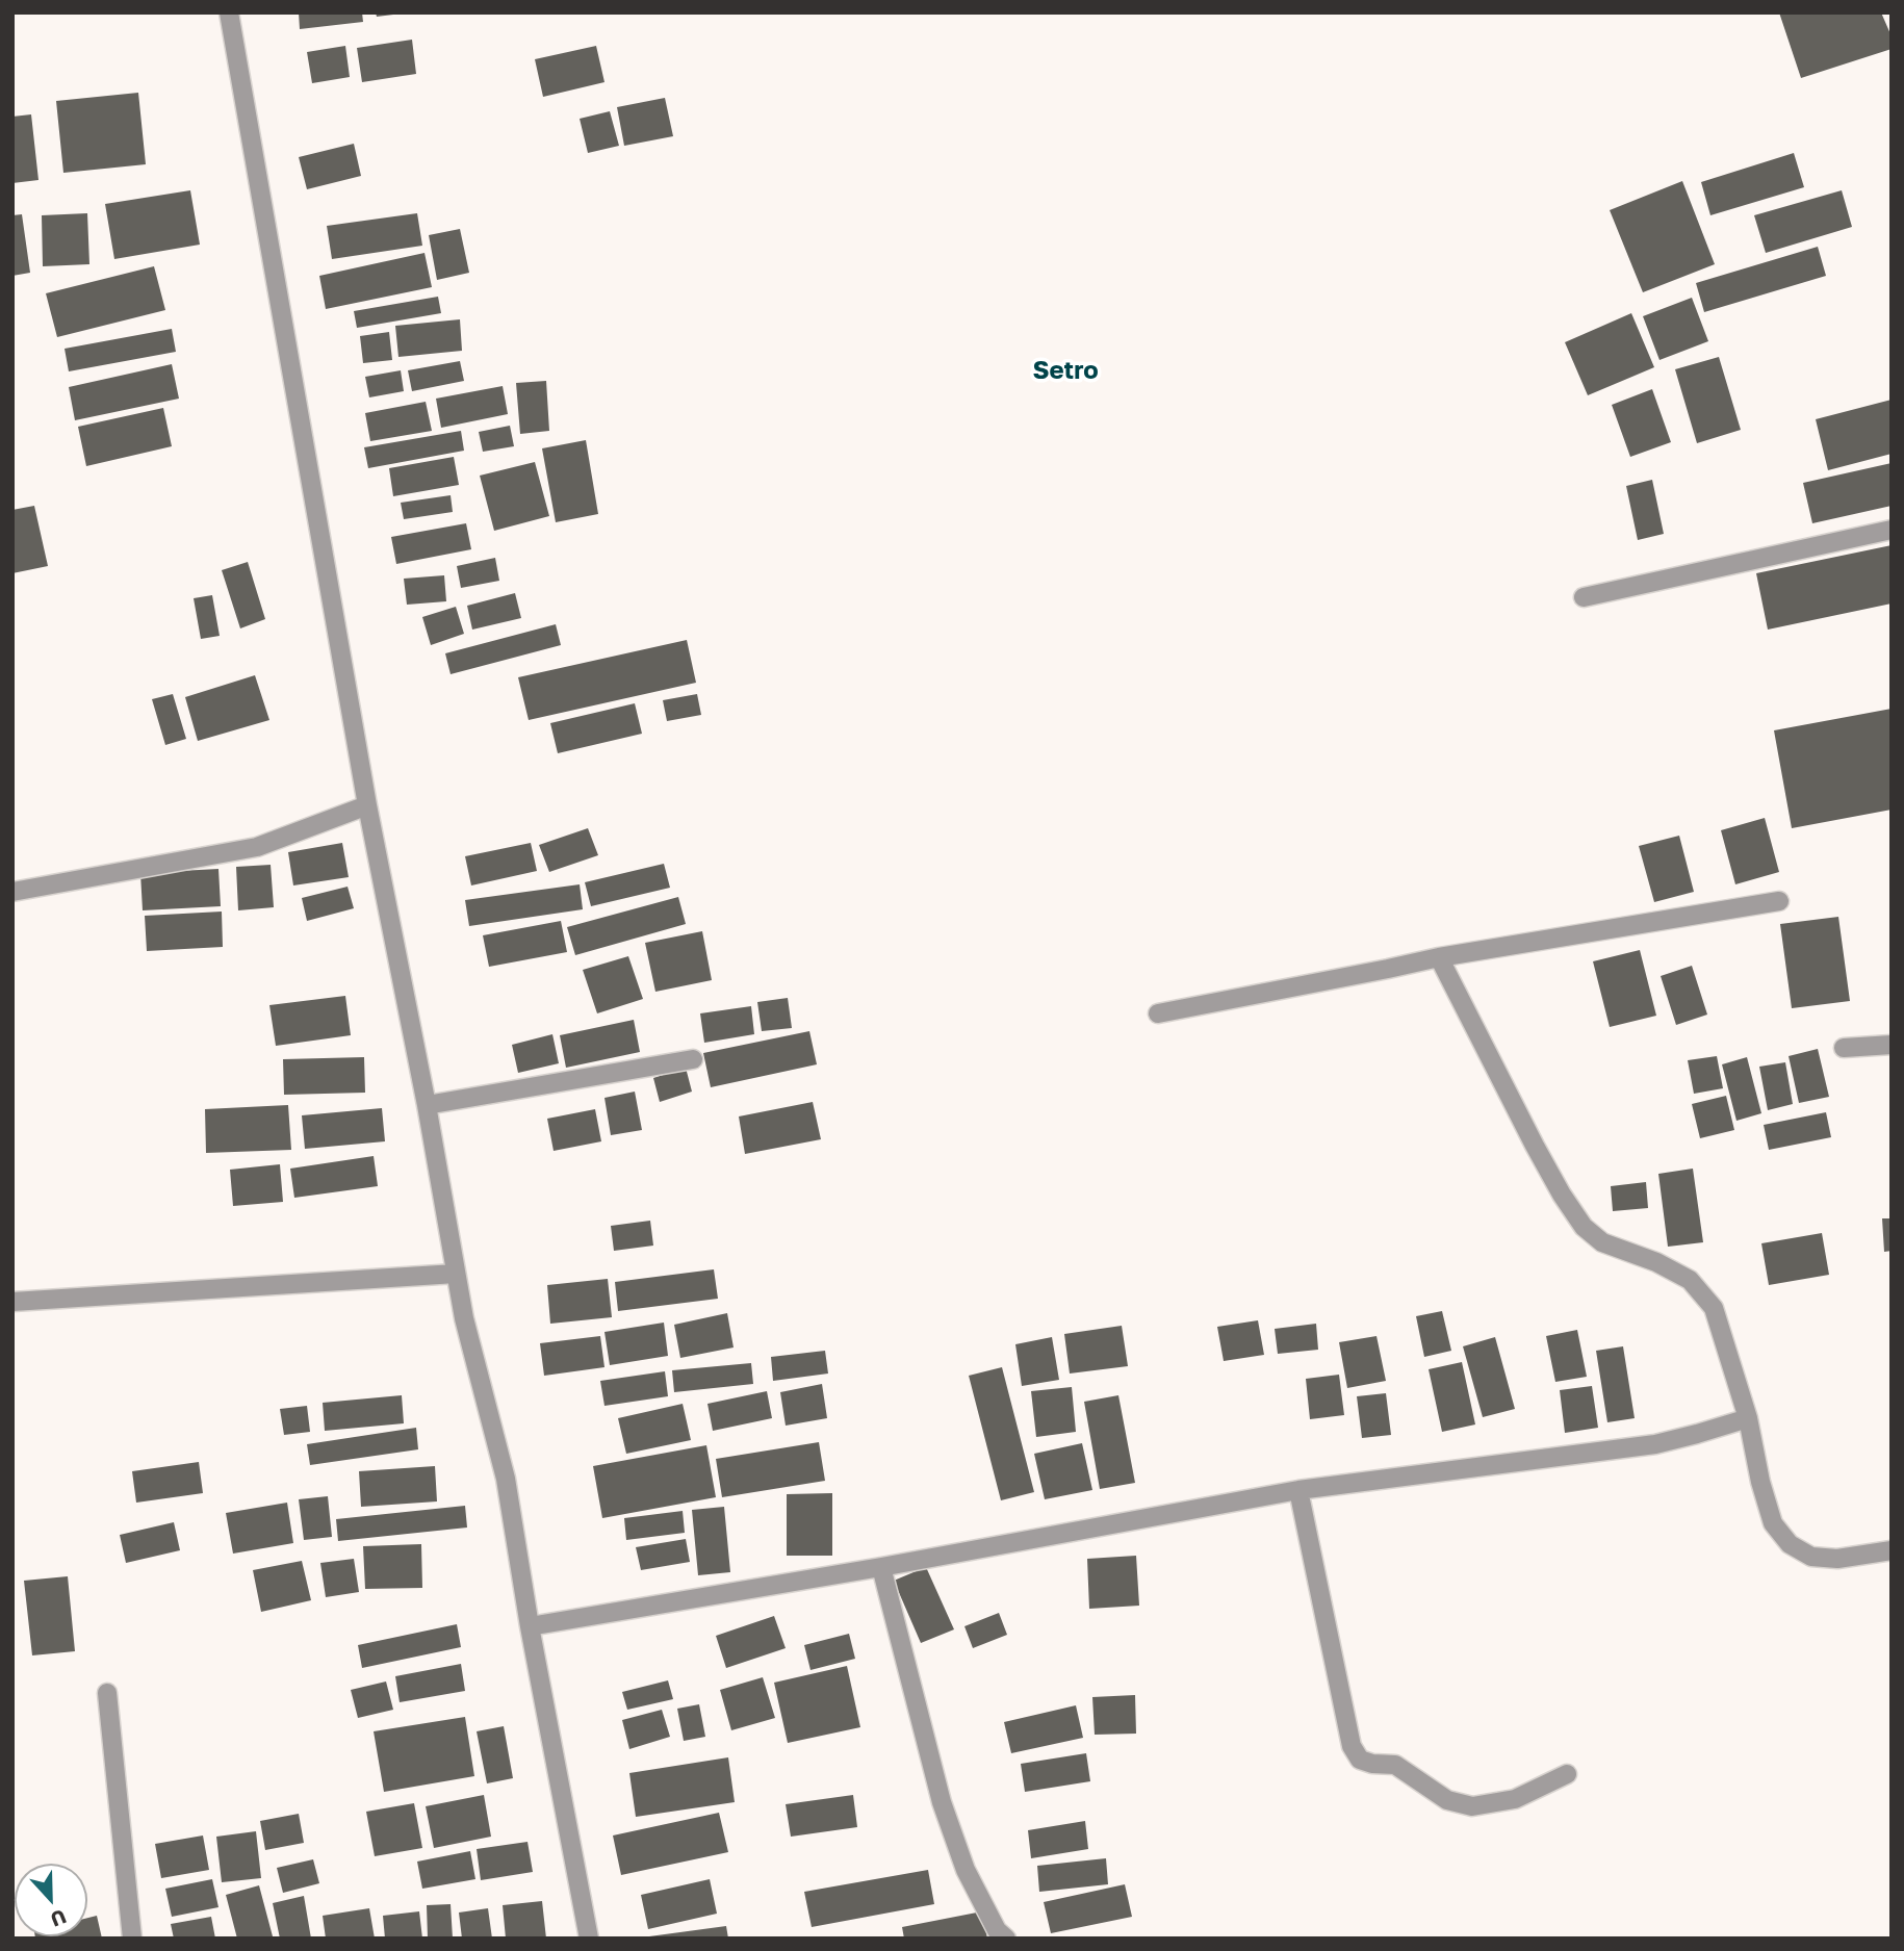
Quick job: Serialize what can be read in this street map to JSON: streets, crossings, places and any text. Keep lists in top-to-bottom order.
{
  "districts": ["Setro"],
  "north": "bottom"
}
